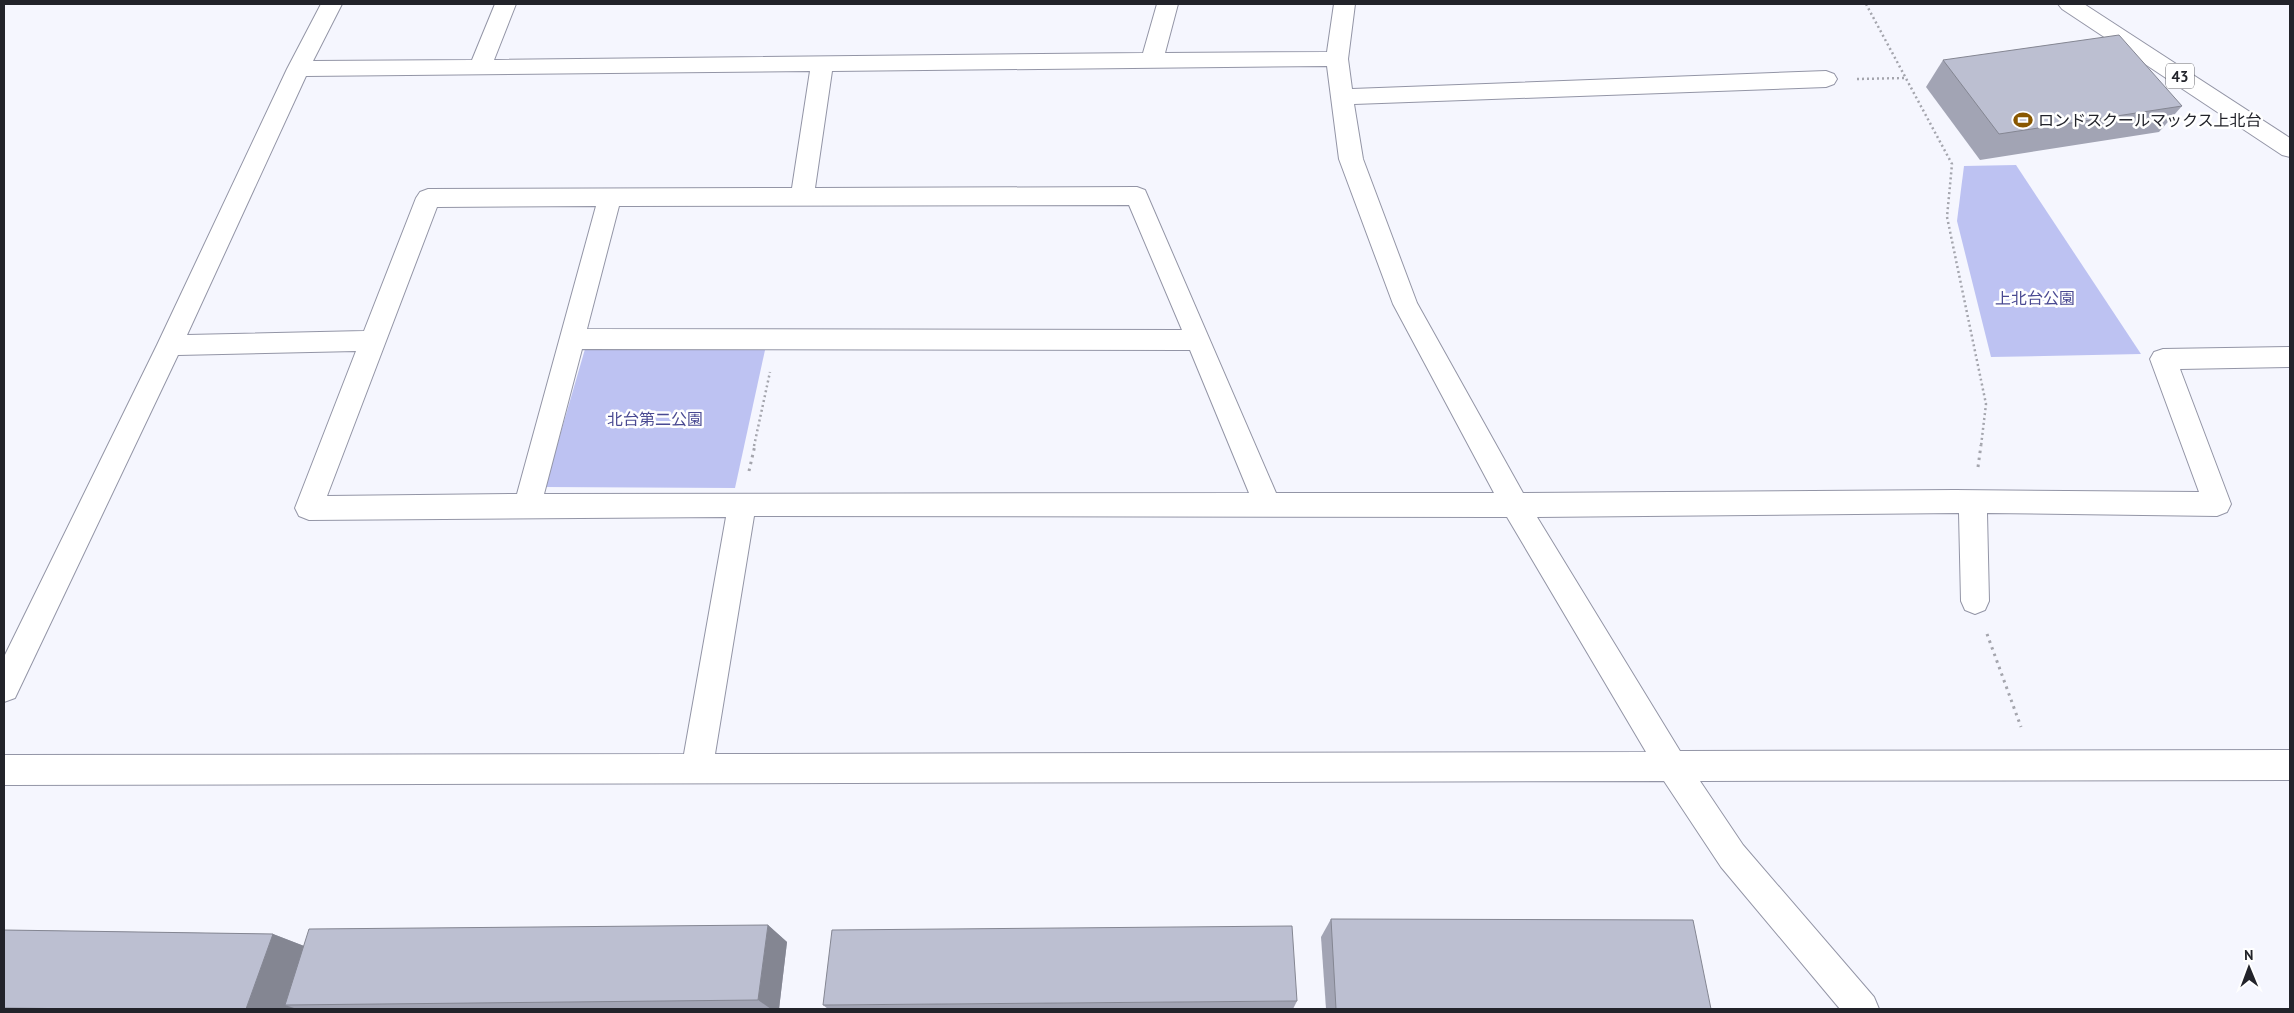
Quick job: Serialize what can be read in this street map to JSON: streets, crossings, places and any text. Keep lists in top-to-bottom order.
{
  "streets": {
    "street": ["43"]
  },
  "parks": ["上北台公園", "北台第二公園"],
  "places": {
    "sports": ["ロンドスクールマックス上北台"]
  },
  "north": "top"
}
